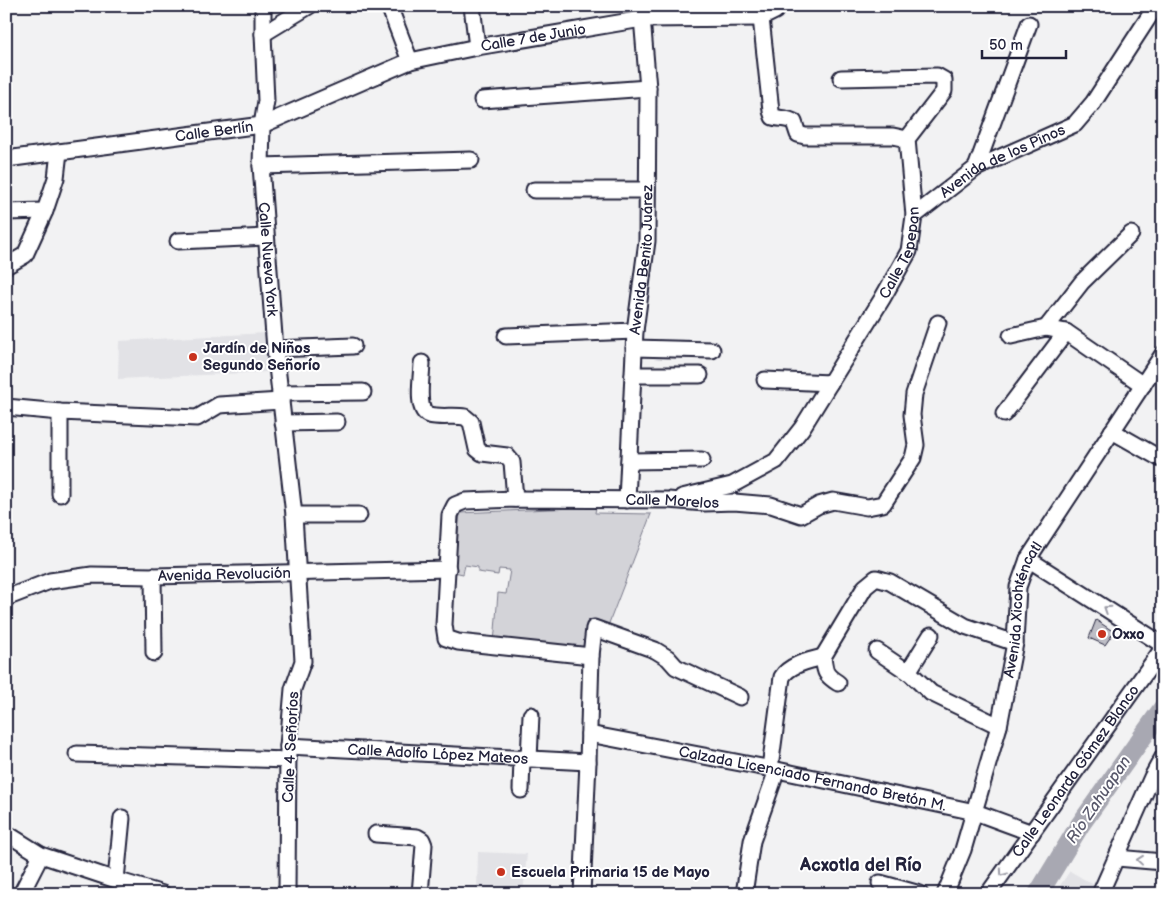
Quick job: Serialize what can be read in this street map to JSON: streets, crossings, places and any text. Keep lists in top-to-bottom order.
{
  "streets": {
    "street": [
      "Calle 7 de Junio",
      "Calle Berlín",
      "Avenida de los Pinos",
      "Calle Tepepan",
      "Avenida Benito Juárez",
      "Calle Nueva York",
      "Calle Morelos",
      "Avenida Revolución",
      "Avenida Xicohténcatl",
      "Calle 4 Señoríos",
      "Calle Adolfo López Mateos",
      "Calle Leonarda Gómez Blanco",
      "Calzada Licenciado Fernando Bretón M."
    ]
  },
  "crossings": [
    ["Calle 7 de Junio", "Calle Berlín"],
    ["Calle 7 de Junio", "Avenida Benito Juárez"],
    ["Calle Berlín", "Calle Nueva York"],
    ["Avenida de los Pinos", "Calle Tepepan"],
    ["Calle Tepepan", "Calle Morelos"],
    ["Avenida Benito Juárez", "Calle Morelos"],
    ["Calle Nueva York", "Avenida Revolución"],
    ["Calle Nueva York", "Calle 4 Señoríos"],
    ["Calle Morelos", "Avenida Revolución"],
    ["Avenida Revolución", "Calle 4 Señoríos"],
    ["Avenida Xicohténcatl", "Calzada Licenciado Fernando Bretón M."],
    ["Calle 4 Señoríos", "Calle Adolfo López Mateos"],
    ["Calle Leonarda Gómez Blanco", "Calzada Licenciado Fernando Bretón M."]
  ],
  "districts": ["Acxotla del Río"],
  "water": ["Río Zahuapan"],
  "places": ["Jardín de Niños Segundo Señorío", "Oxxo", "Escuela Primaria 15 de Mayo"],
  "scale_bar": "50 m"
}
